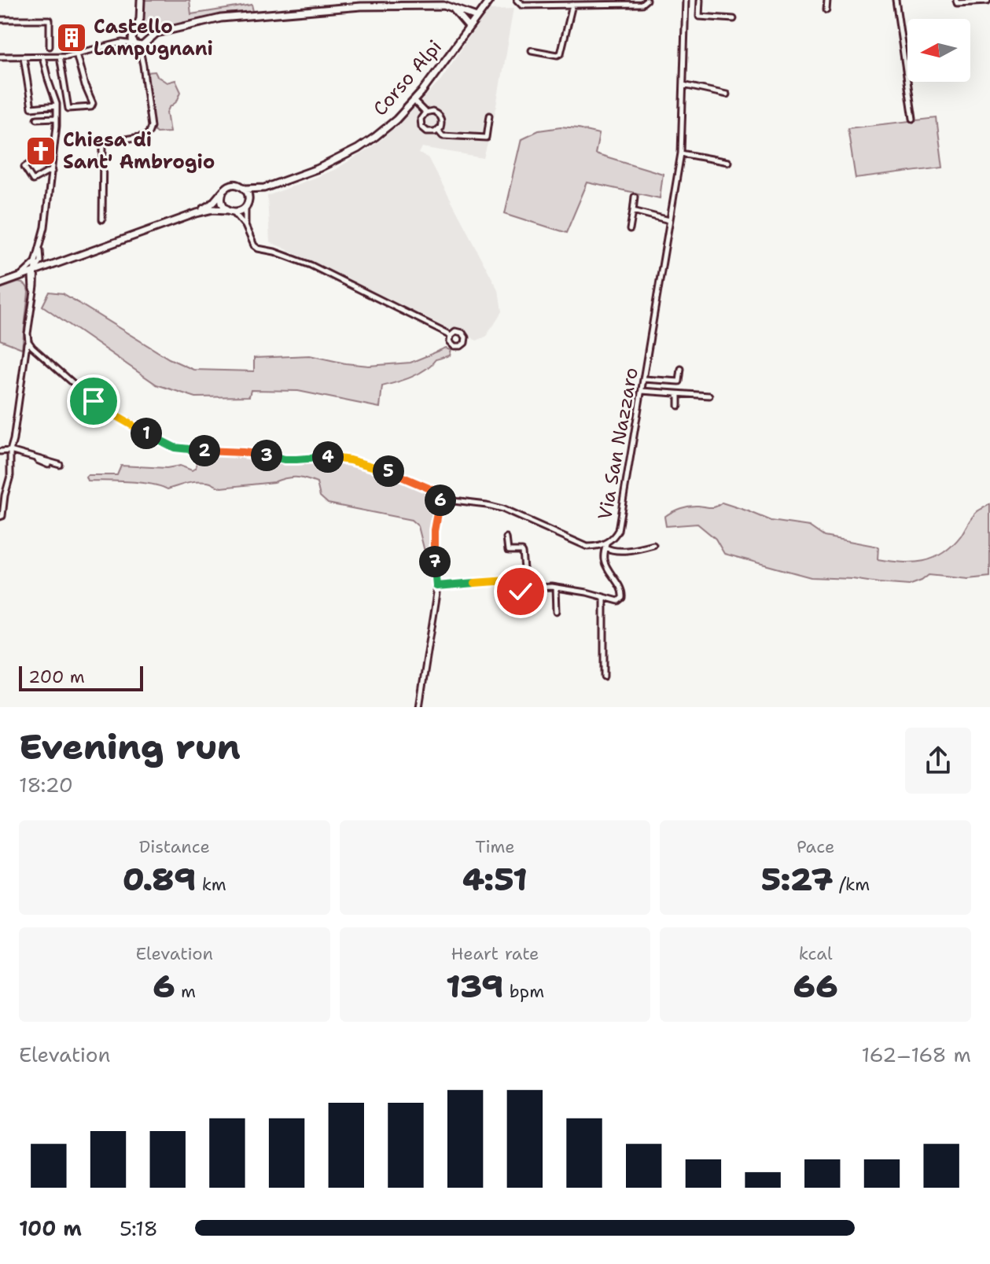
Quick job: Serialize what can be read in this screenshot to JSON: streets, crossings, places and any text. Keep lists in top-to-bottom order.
{
  "streets": {
    "main road": ["Corso Alpi"],
    "street": ["Via San Nazzaro"]
  },
  "places": {
    "building": ["Castello Lampugnani"],
    "church": ["Chiesa di Sant' Ambrogio"]
  },
  "scale_bar": "200 m",
  "north": "left",
  "page": {
    "pins": [
      "1",
      "2",
      "3",
      "4",
      "5",
      "6",
      "7"
    ],
    "scale": "200 m",
    "heading": ["Evening run", "18:20"],
    "stats": [
      ["Distance", "0.89 km"],
      ["Time", "4:51"],
      ["Pace", "5:27 /km"],
      ["Elevation", "6 m"],
      ["Heart rate", "139 bpm"],
      ["kcal", "66"]
    ],
    "chart": ["Elevation", "162–168 m"],
    "list": [
      {
        "name": "100 m",
        "note": "5:18"
      }
    ]
  }
}
